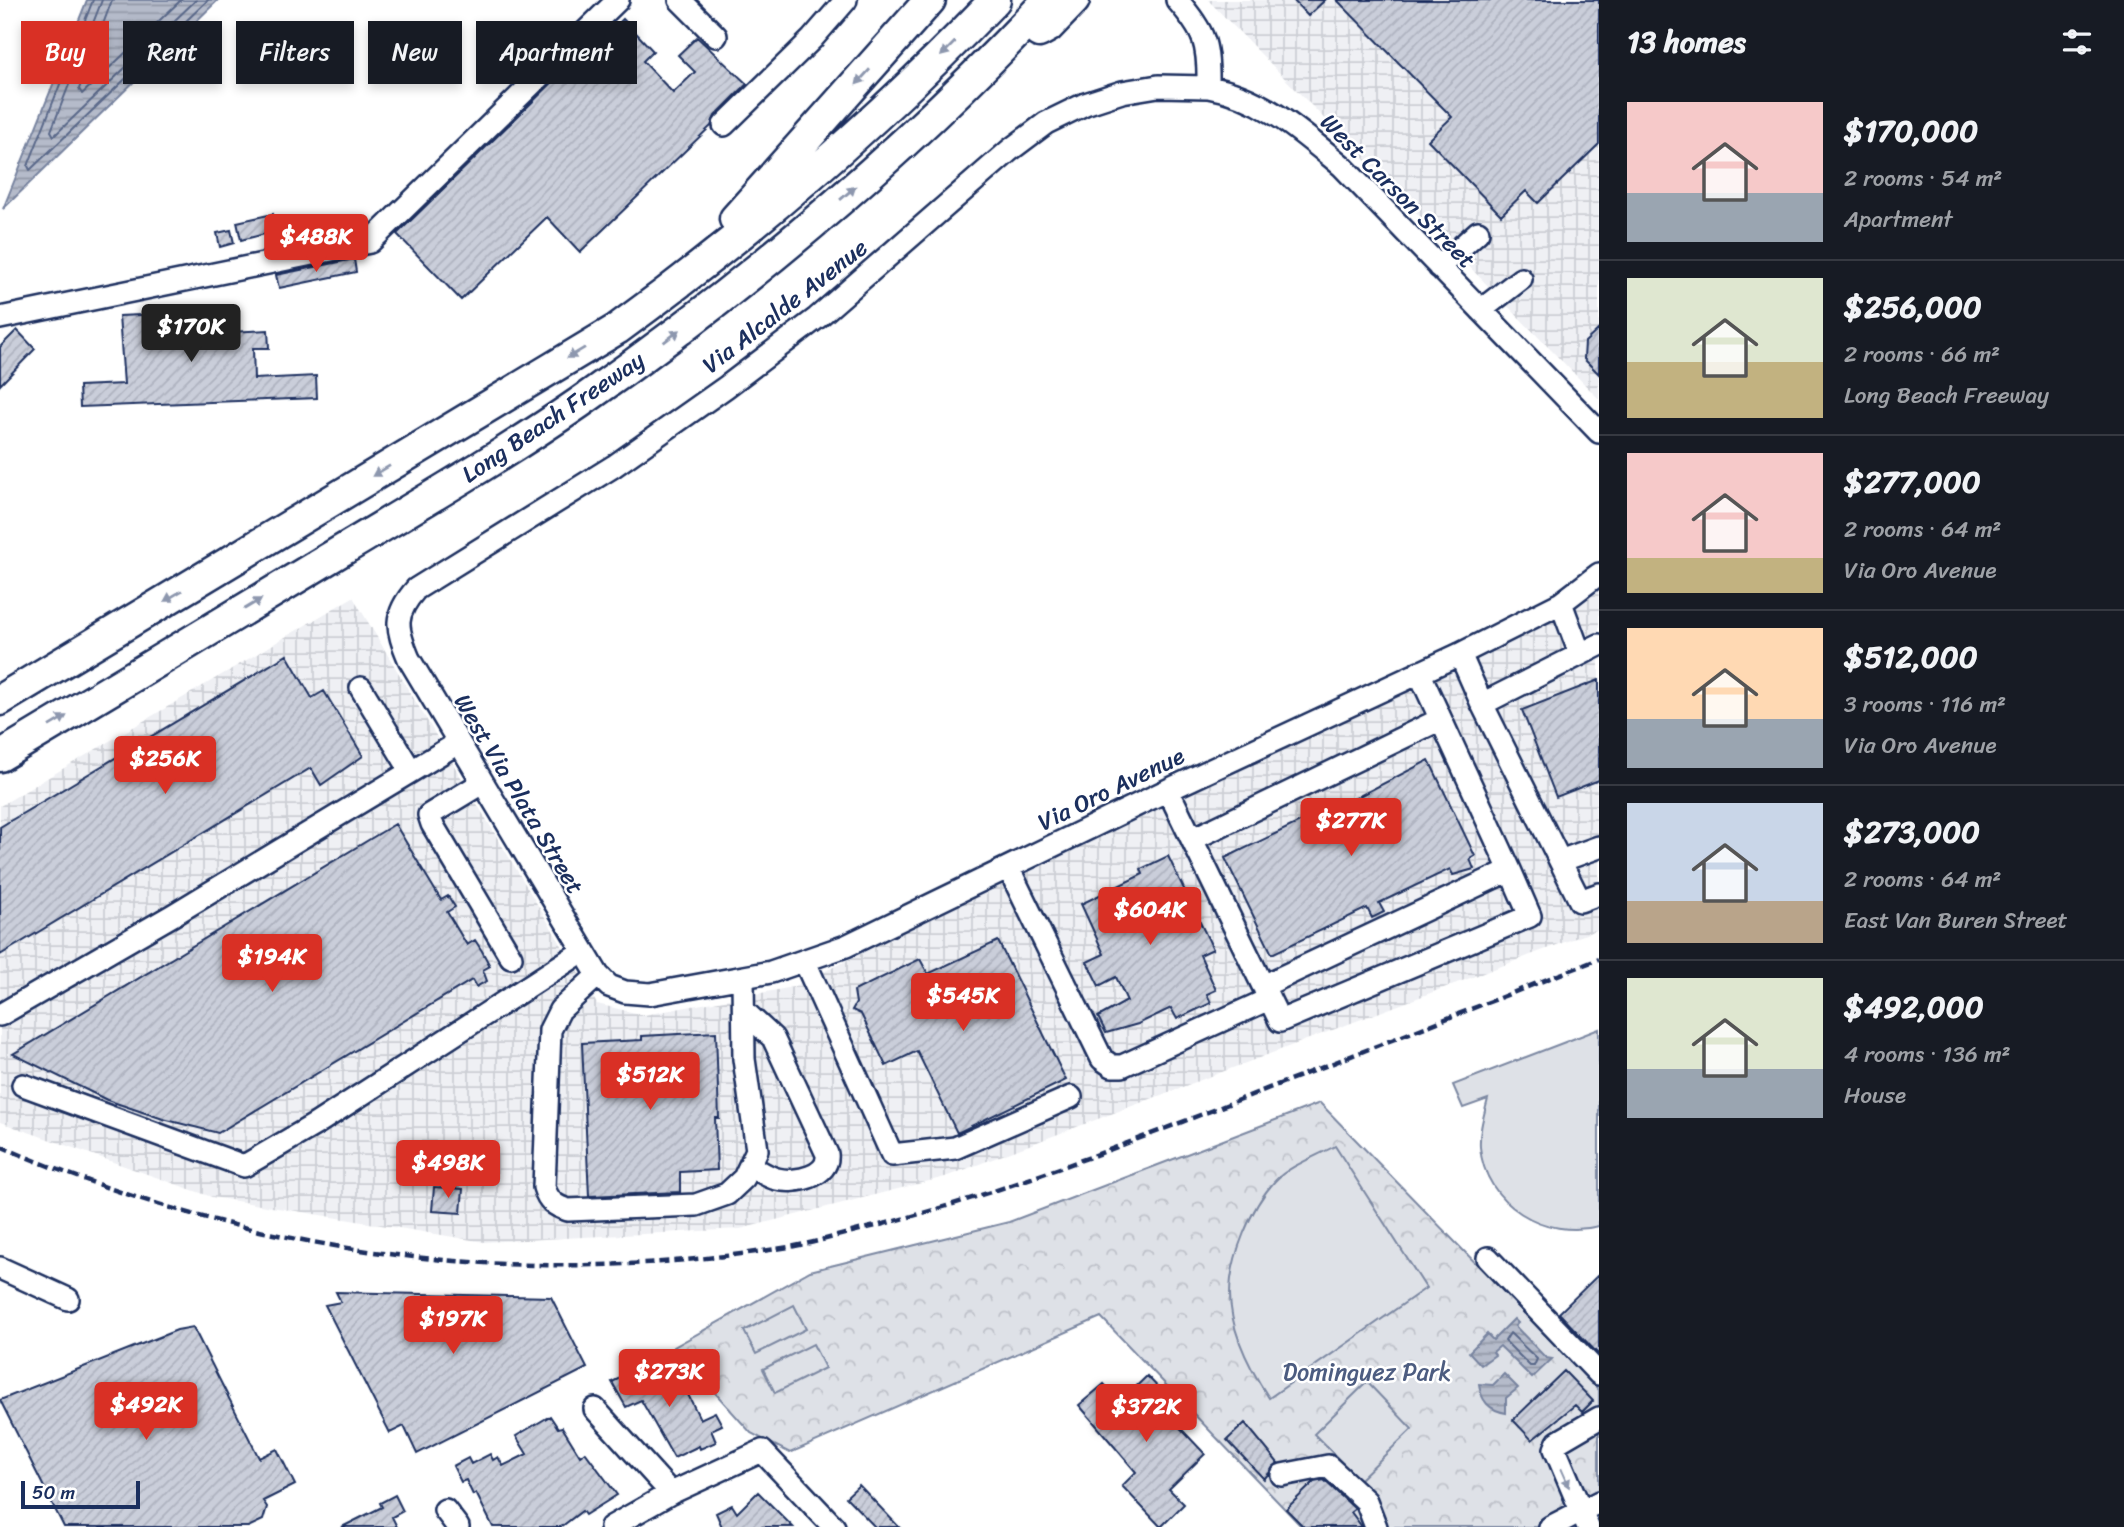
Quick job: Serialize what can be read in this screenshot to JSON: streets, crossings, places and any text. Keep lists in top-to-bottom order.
{
  "streets": {
    "highway": ["Long Beach Freeway"],
    "street": [
      "West Carson Street",
      "Via Alcalde Avenue",
      "Via Oro Avenue",
      "West Via Plata Street"
    ]
  },
  "crossings": [
    ["West Carson Street", "Via Alcalde Avenue"],
    ["Via Alcalde Avenue", "West Via Plata Street"],
    ["Via Oro Avenue", "West Via Plata Street"]
  ],
  "parks": ["Dominguez Park"],
  "scale_bar": "50 m",
  "page": {
    "heading": "13 homes",
    "chip": [
      "Buy",
      "Rent",
      "Filters",
      "New",
      "Apartment"
    ],
    "list": [
      {
        "name": "$170,000",
        "note": "2 rooms · 54 m² · Apartment"
      },
      {
        "name": "$256,000",
        "note": "2 rooms · 66 m² · Long Beach Freeway"
      },
      {
        "name": "$277,000",
        "note": "2 rooms · 64 m² · Via Oro Avenue"
      },
      {
        "name": "$512,000",
        "note": "3 rooms · 116 m² · Via Oro Avenue"
      },
      {
        "name": "$273,000",
        "note": "2 rooms · 64 m² · East Van Buren Street"
      },
      {
        "name": "$492,000",
        "note": "4 rooms · 136 m² · House"
      }
    ],
    "price": [
      "$488K",
      "$170K",
      "$256K",
      "$277K",
      "$604K",
      "$194K",
      "$545K",
      "$512K",
      "$498K",
      "$197K",
      "$273K",
      "$492K",
      "$372K"
    ],
    "scale": "50 m"
  }
}
